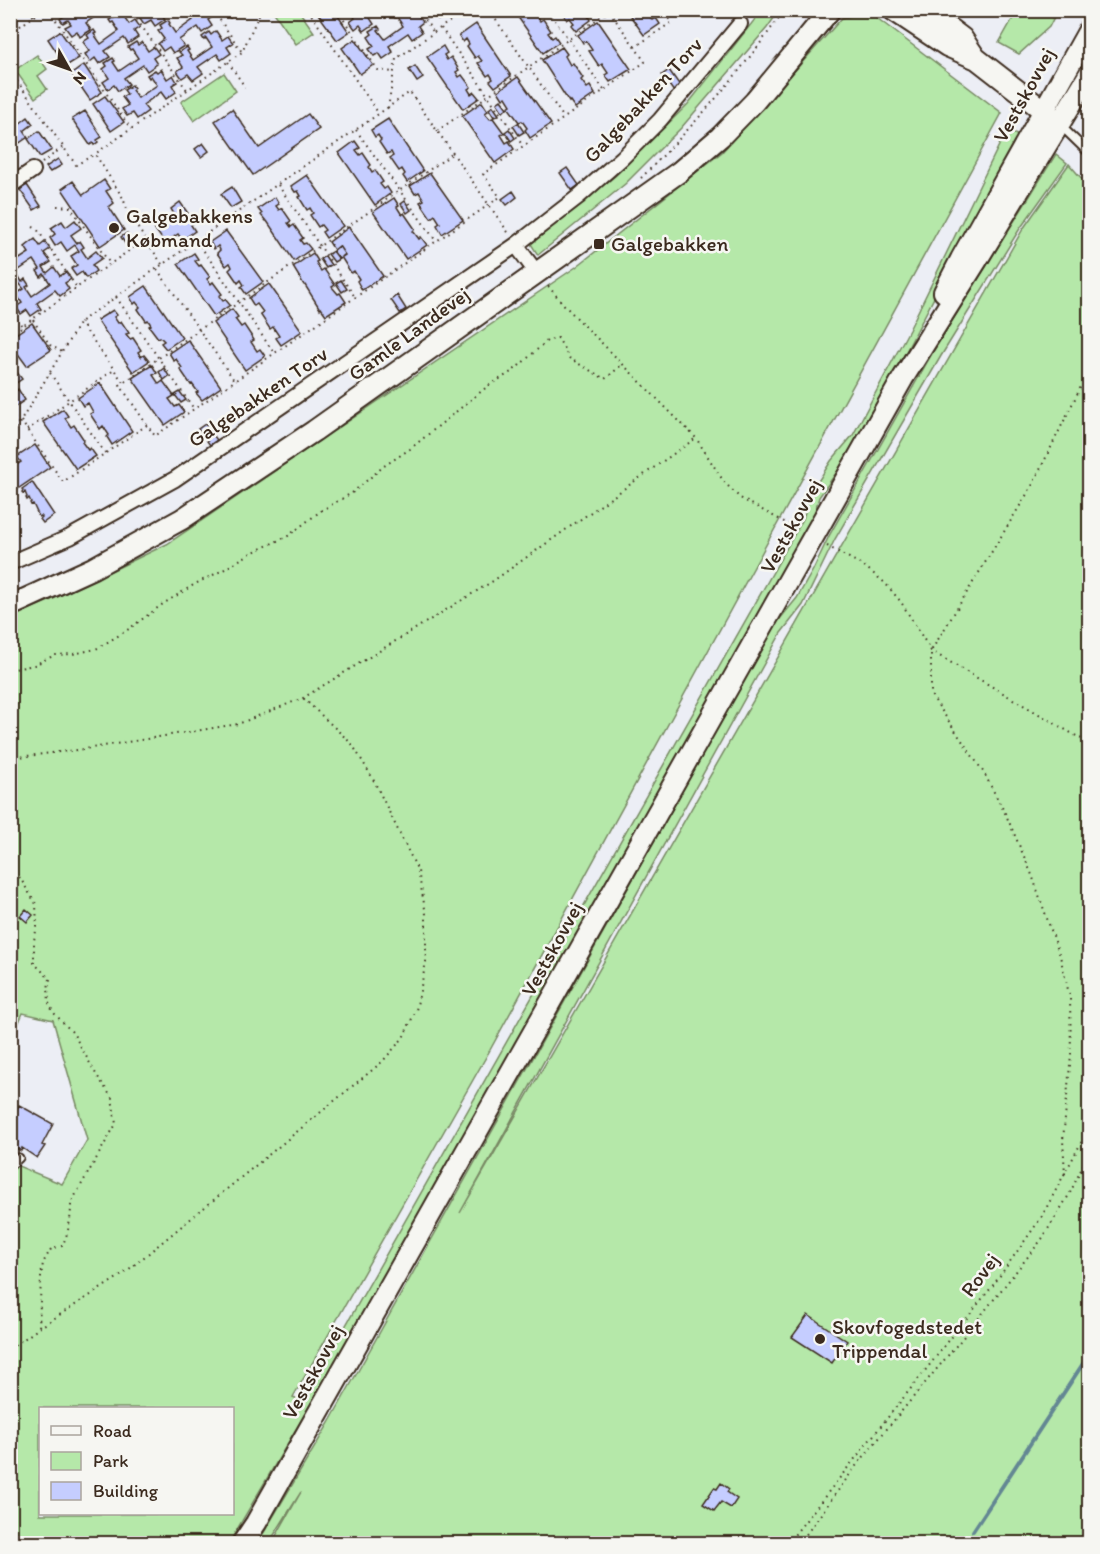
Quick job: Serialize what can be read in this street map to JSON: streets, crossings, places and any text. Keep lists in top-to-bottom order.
{
  "streets": {
    "street": ["Vestskovvej", "Galgebakken Torv", "Gamle Landevej"],
    "path": ["Rovej"]
  },
  "places": {
    "other": ["Galgebakkens Købmand", "Skovfogedstedet Trippendal"],
    "transit": ["Galgebakken"]
  },
  "legend": ["Road", "Park", "Building"],
  "north": "bottom right"
}
